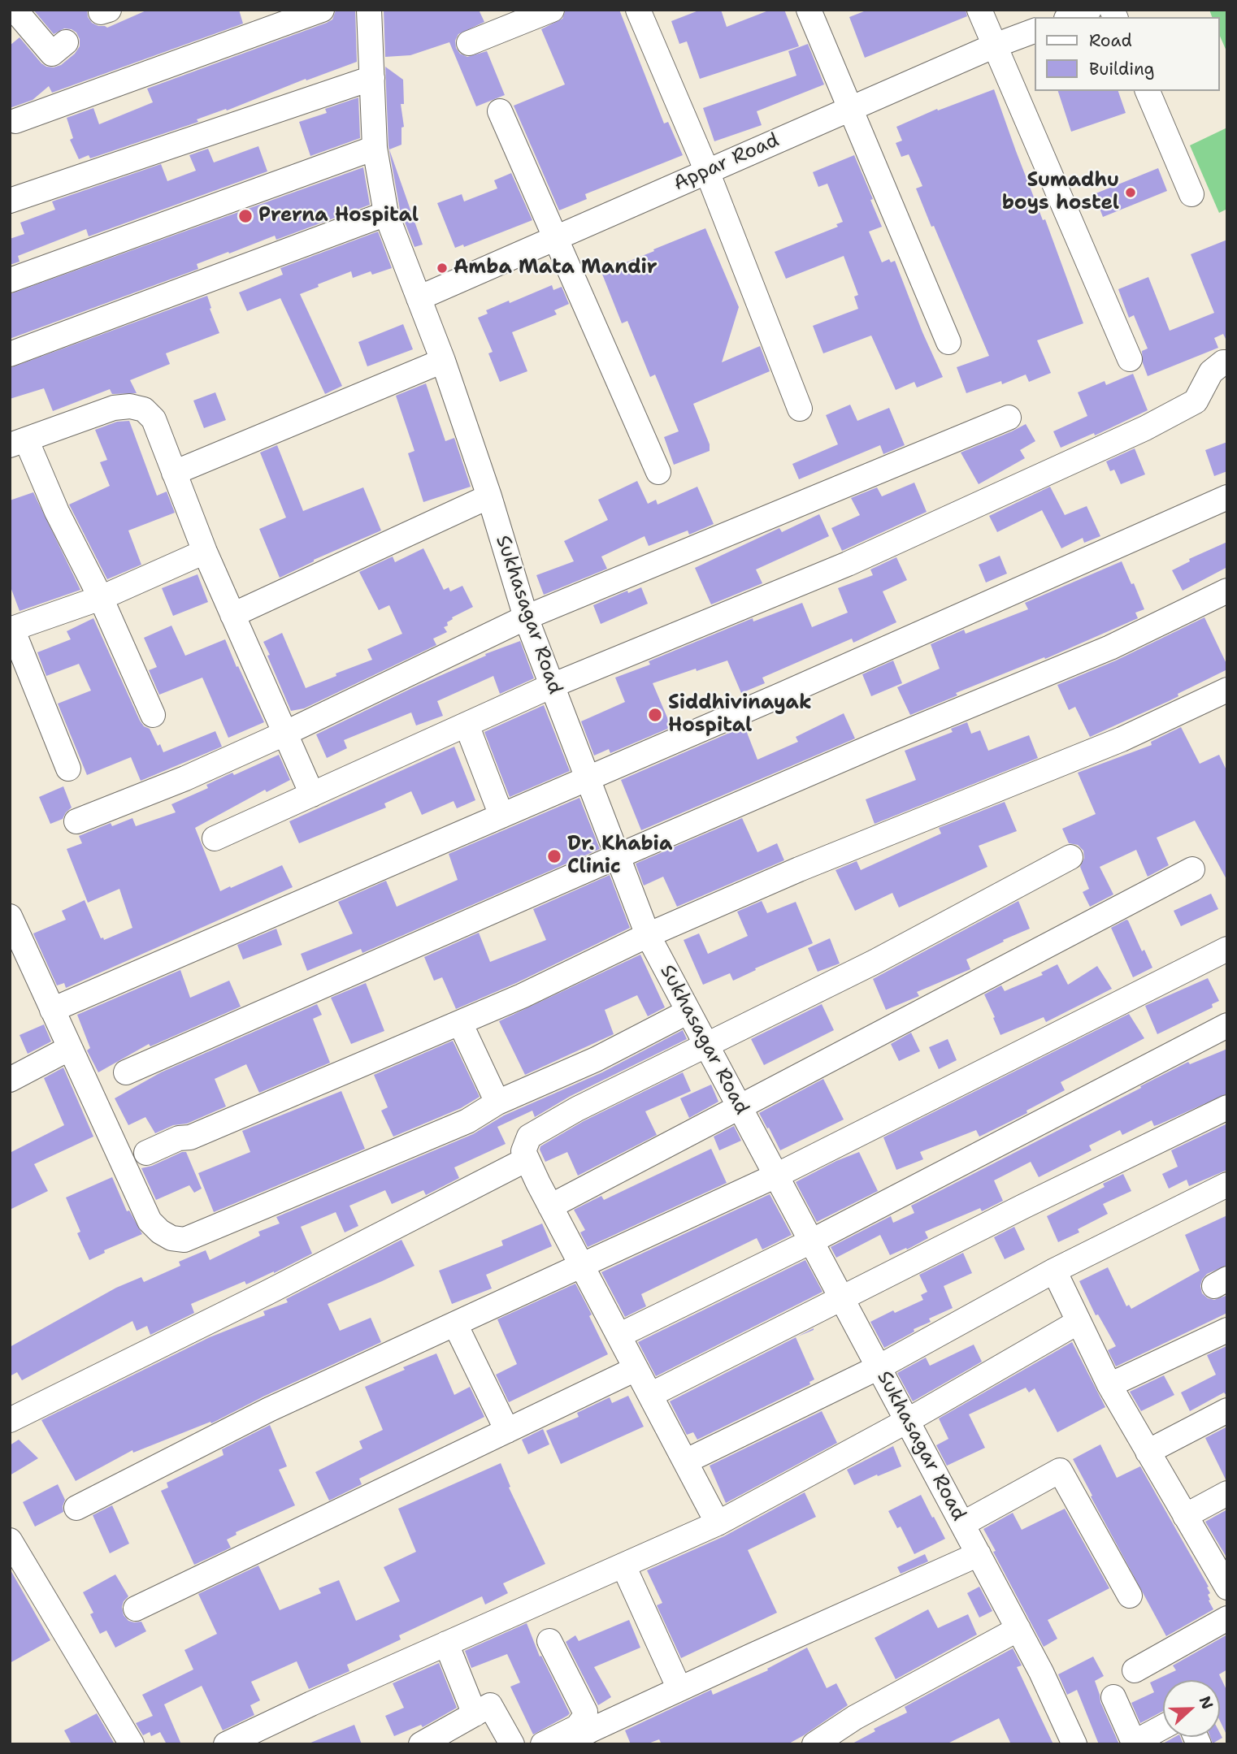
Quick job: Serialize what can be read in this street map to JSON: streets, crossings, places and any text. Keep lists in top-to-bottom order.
{
  "streets": {
    "street": ["Appar Road", "Sukhasagar Road"]
  },
  "crossings": [
    ["Appar Road", "Sukhasagar Road"]
  ],
  "places": [
    "Sumadhu boys hostel",
    "Prerna Hospital",
    "Amba Mata Mandir",
    "Siddhivinayak Hospital",
    "Dr. Khabia Clinic"
  ],
  "legend": ["Road", "Building"],
  "north": "right"
}
